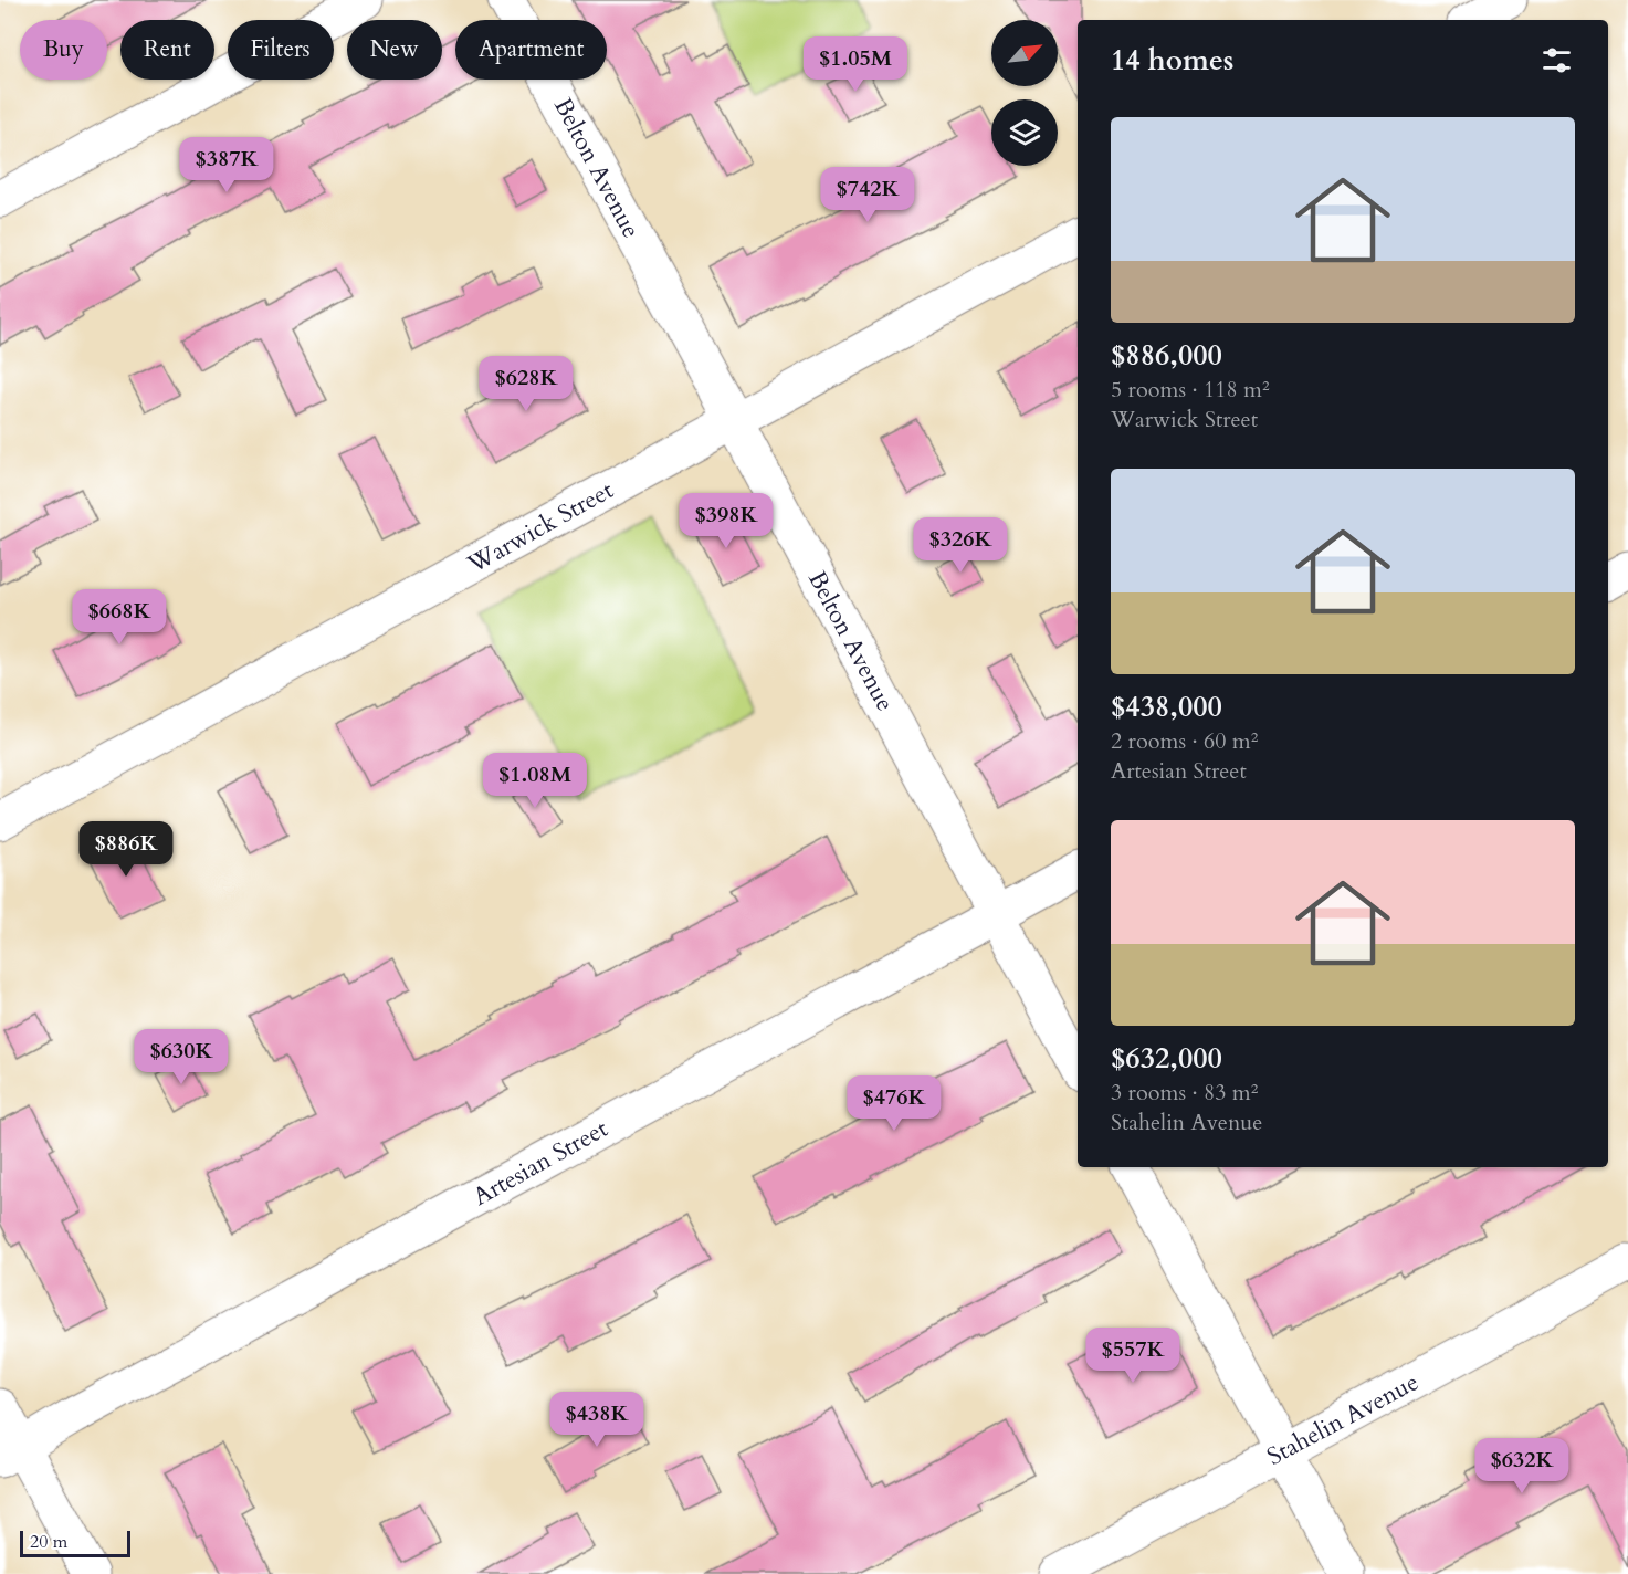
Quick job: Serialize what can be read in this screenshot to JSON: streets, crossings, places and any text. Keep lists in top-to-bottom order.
{
  "streets": {
    "street": [
      "Belton Avenue",
      "Warwick Street",
      "Artesian Street",
      "Stahelin Avenue"
    ]
  },
  "crossings": [
    ["Belton Avenue", "Warwick Street"],
    ["Belton Avenue", "Artesian Street"]
  ],
  "scale_bar": "20 m",
  "north": "top right",
  "page": {
    "chip": [
      "Buy",
      "Rent",
      "Filters",
      "New",
      "Apartment"
    ],
    "heading": "14 homes",
    "price": [
      "$1.05M",
      "$387K",
      "$742K",
      "$628K",
      "$398K",
      "$326K",
      "$668K",
      "$1.08M",
      "$886K",
      "$630K",
      "$476K",
      "$557K",
      "$438K",
      "$632K"
    ],
    "list": [
      {
        "name": "$886,000",
        "note": "5 rooms · 118 m² · Warwick Street"
      },
      {
        "name": "$438,000",
        "note": "2 rooms · 60 m² · Artesian Street"
      },
      {
        "name": "$632,000",
        "note": "3 rooms · 83 m² · Stahelin Avenue"
      }
    ],
    "scale": "20 m"
  }
}
